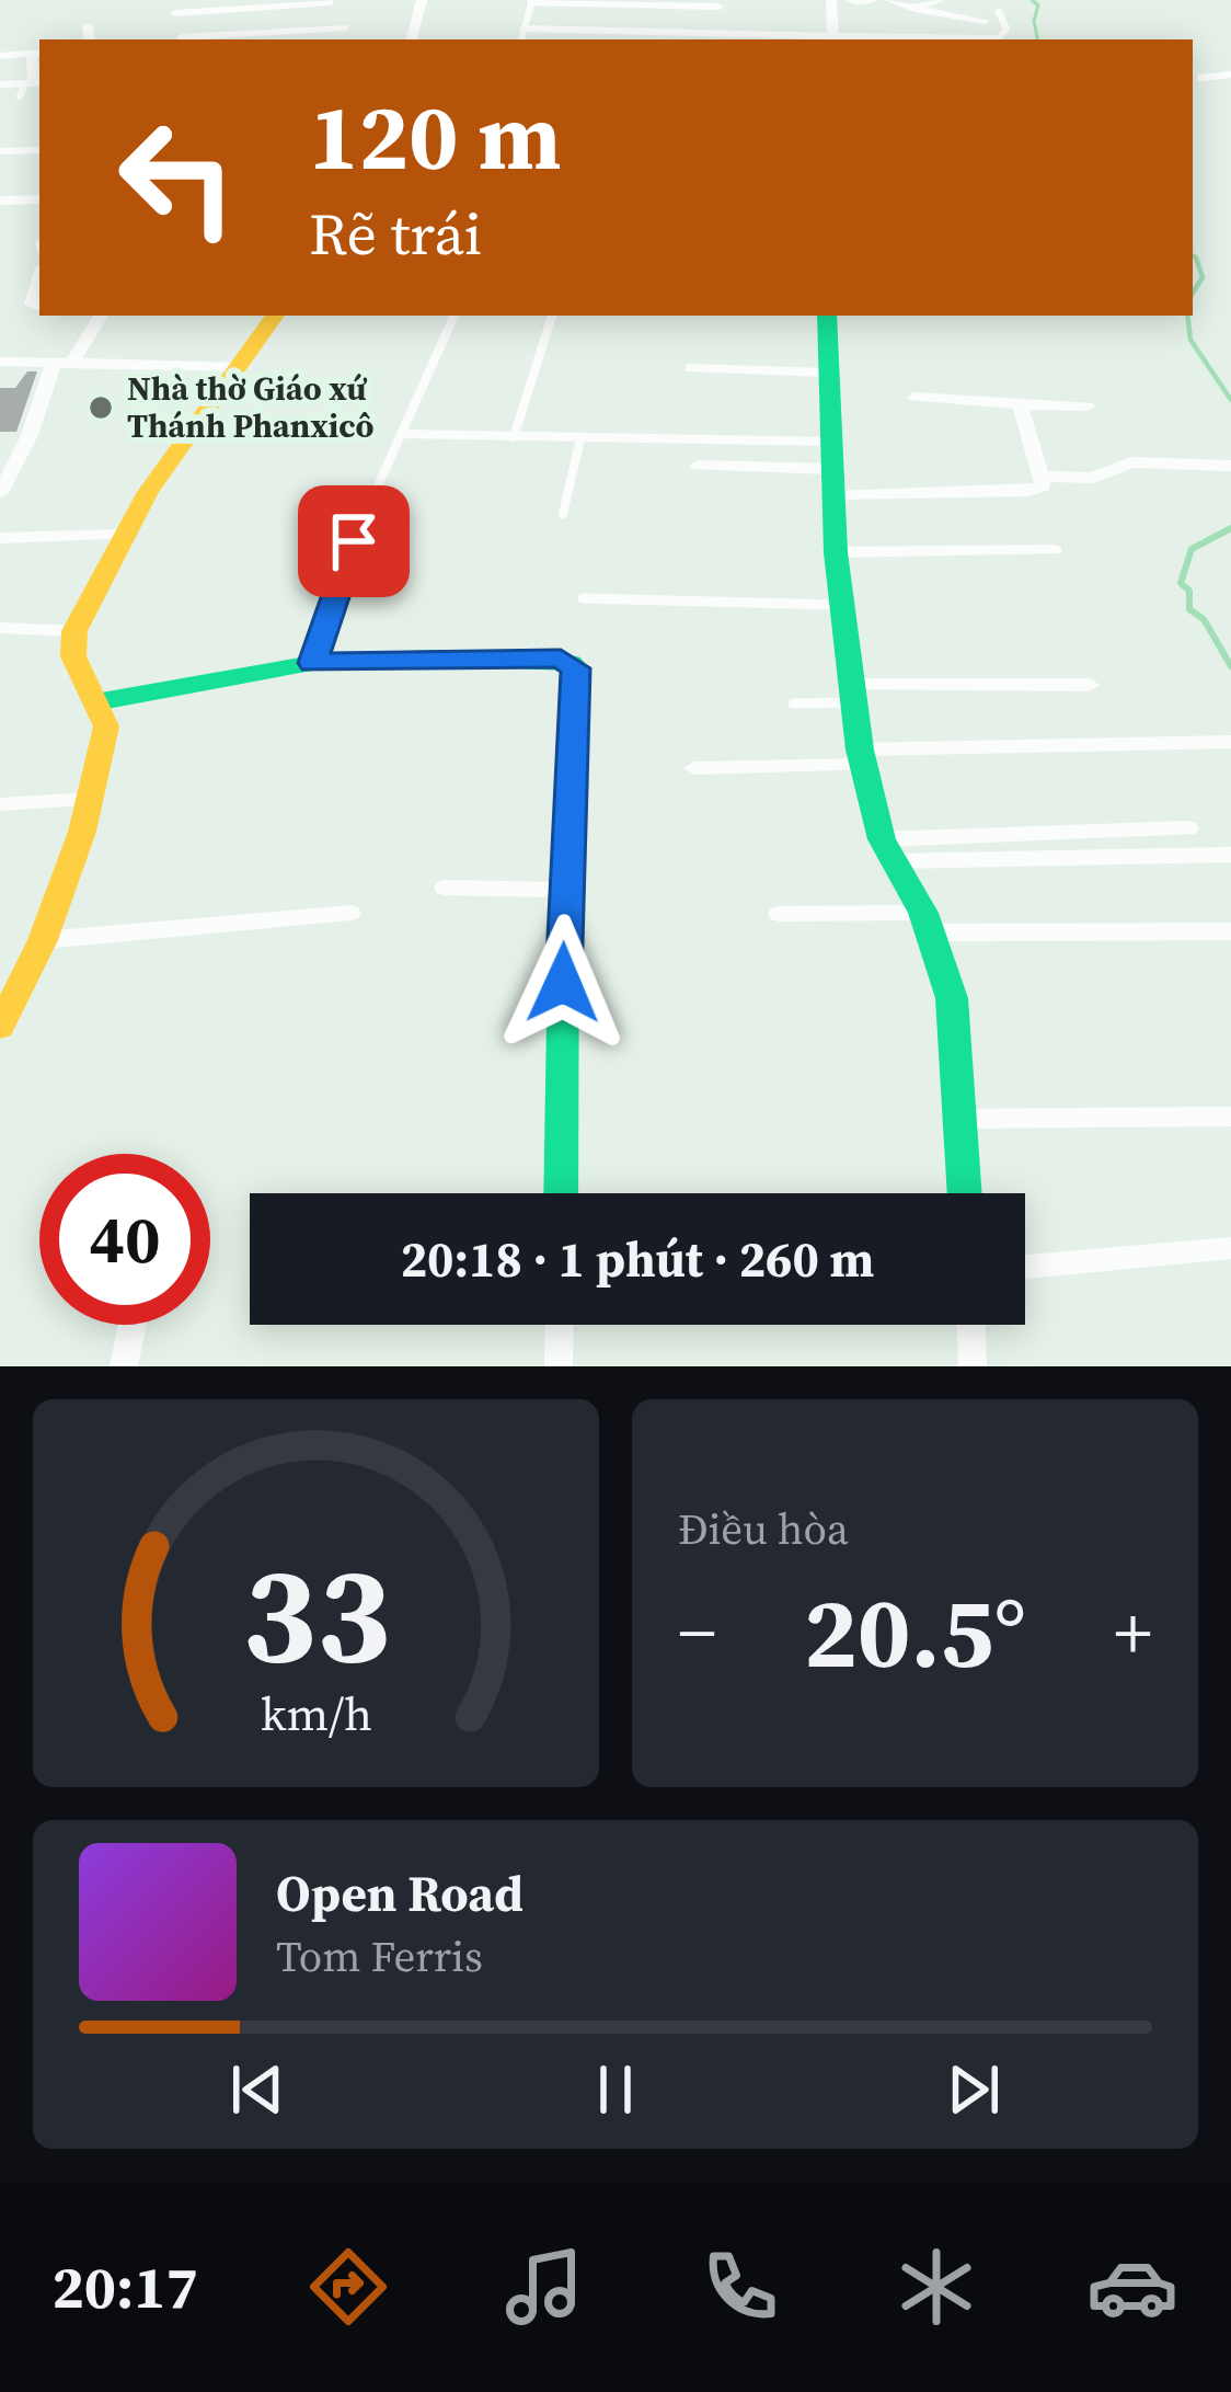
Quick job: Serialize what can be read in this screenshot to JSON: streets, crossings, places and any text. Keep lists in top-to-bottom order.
{
  "places": ["Nhà thờ Giáo xứ Thánh Phanxicô"],
  "page": {
    "turn": ["120 m", "Rẽ trái"],
    "limit": "40",
    "trip": "20:18 · 1 phút · 260 m",
    "tile": "Điều hòa",
    "heat": ["−", "20.5°", "+"],
    "song": ["Open Road", "Tom Ferris"],
    "tabs": "20:17",
    "gauge": ["33", "km/h"]
  }
}
